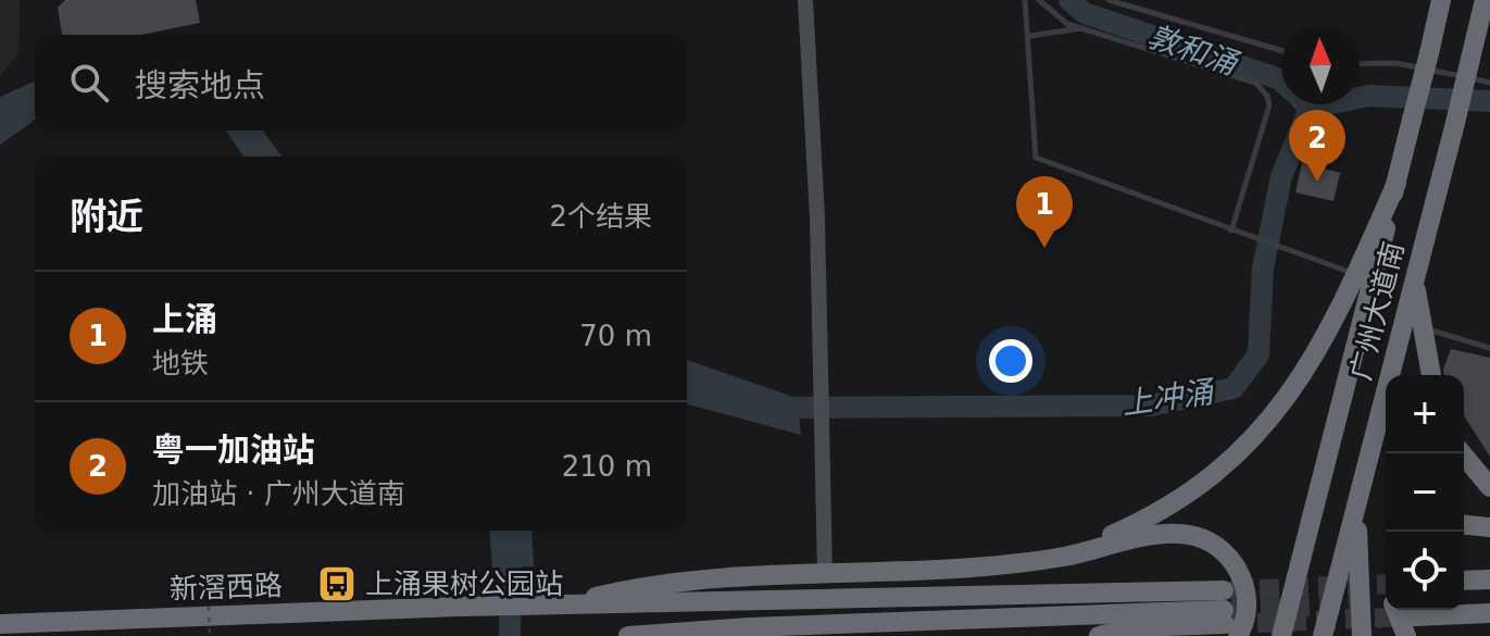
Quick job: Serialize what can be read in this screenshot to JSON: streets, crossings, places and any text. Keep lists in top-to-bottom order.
{
  "streets": {
    "highway": ["广州大道南", "新滘西路"]
  },
  "water": ["敦和涌", "上冲涌"],
  "places": {
    "bus stop": ["上涌果树公园站"]
  },
  "north": "top",
  "page": {
    "search": "搜索地点",
    "pins": ["2", "1"],
    "heading": ["附近", "2个结果"],
    "list": [
      {
        "mark": "1",
        "name": "上涌",
        "note": "地铁",
        "value": "70 m"
      },
      {
        "mark": "2",
        "name": "粤一加油站",
        "note": "加油站 · 广州大道南",
        "value": "210 m"
      }
    ],
    "map_buttons": ["+", "−"]
  }
}
